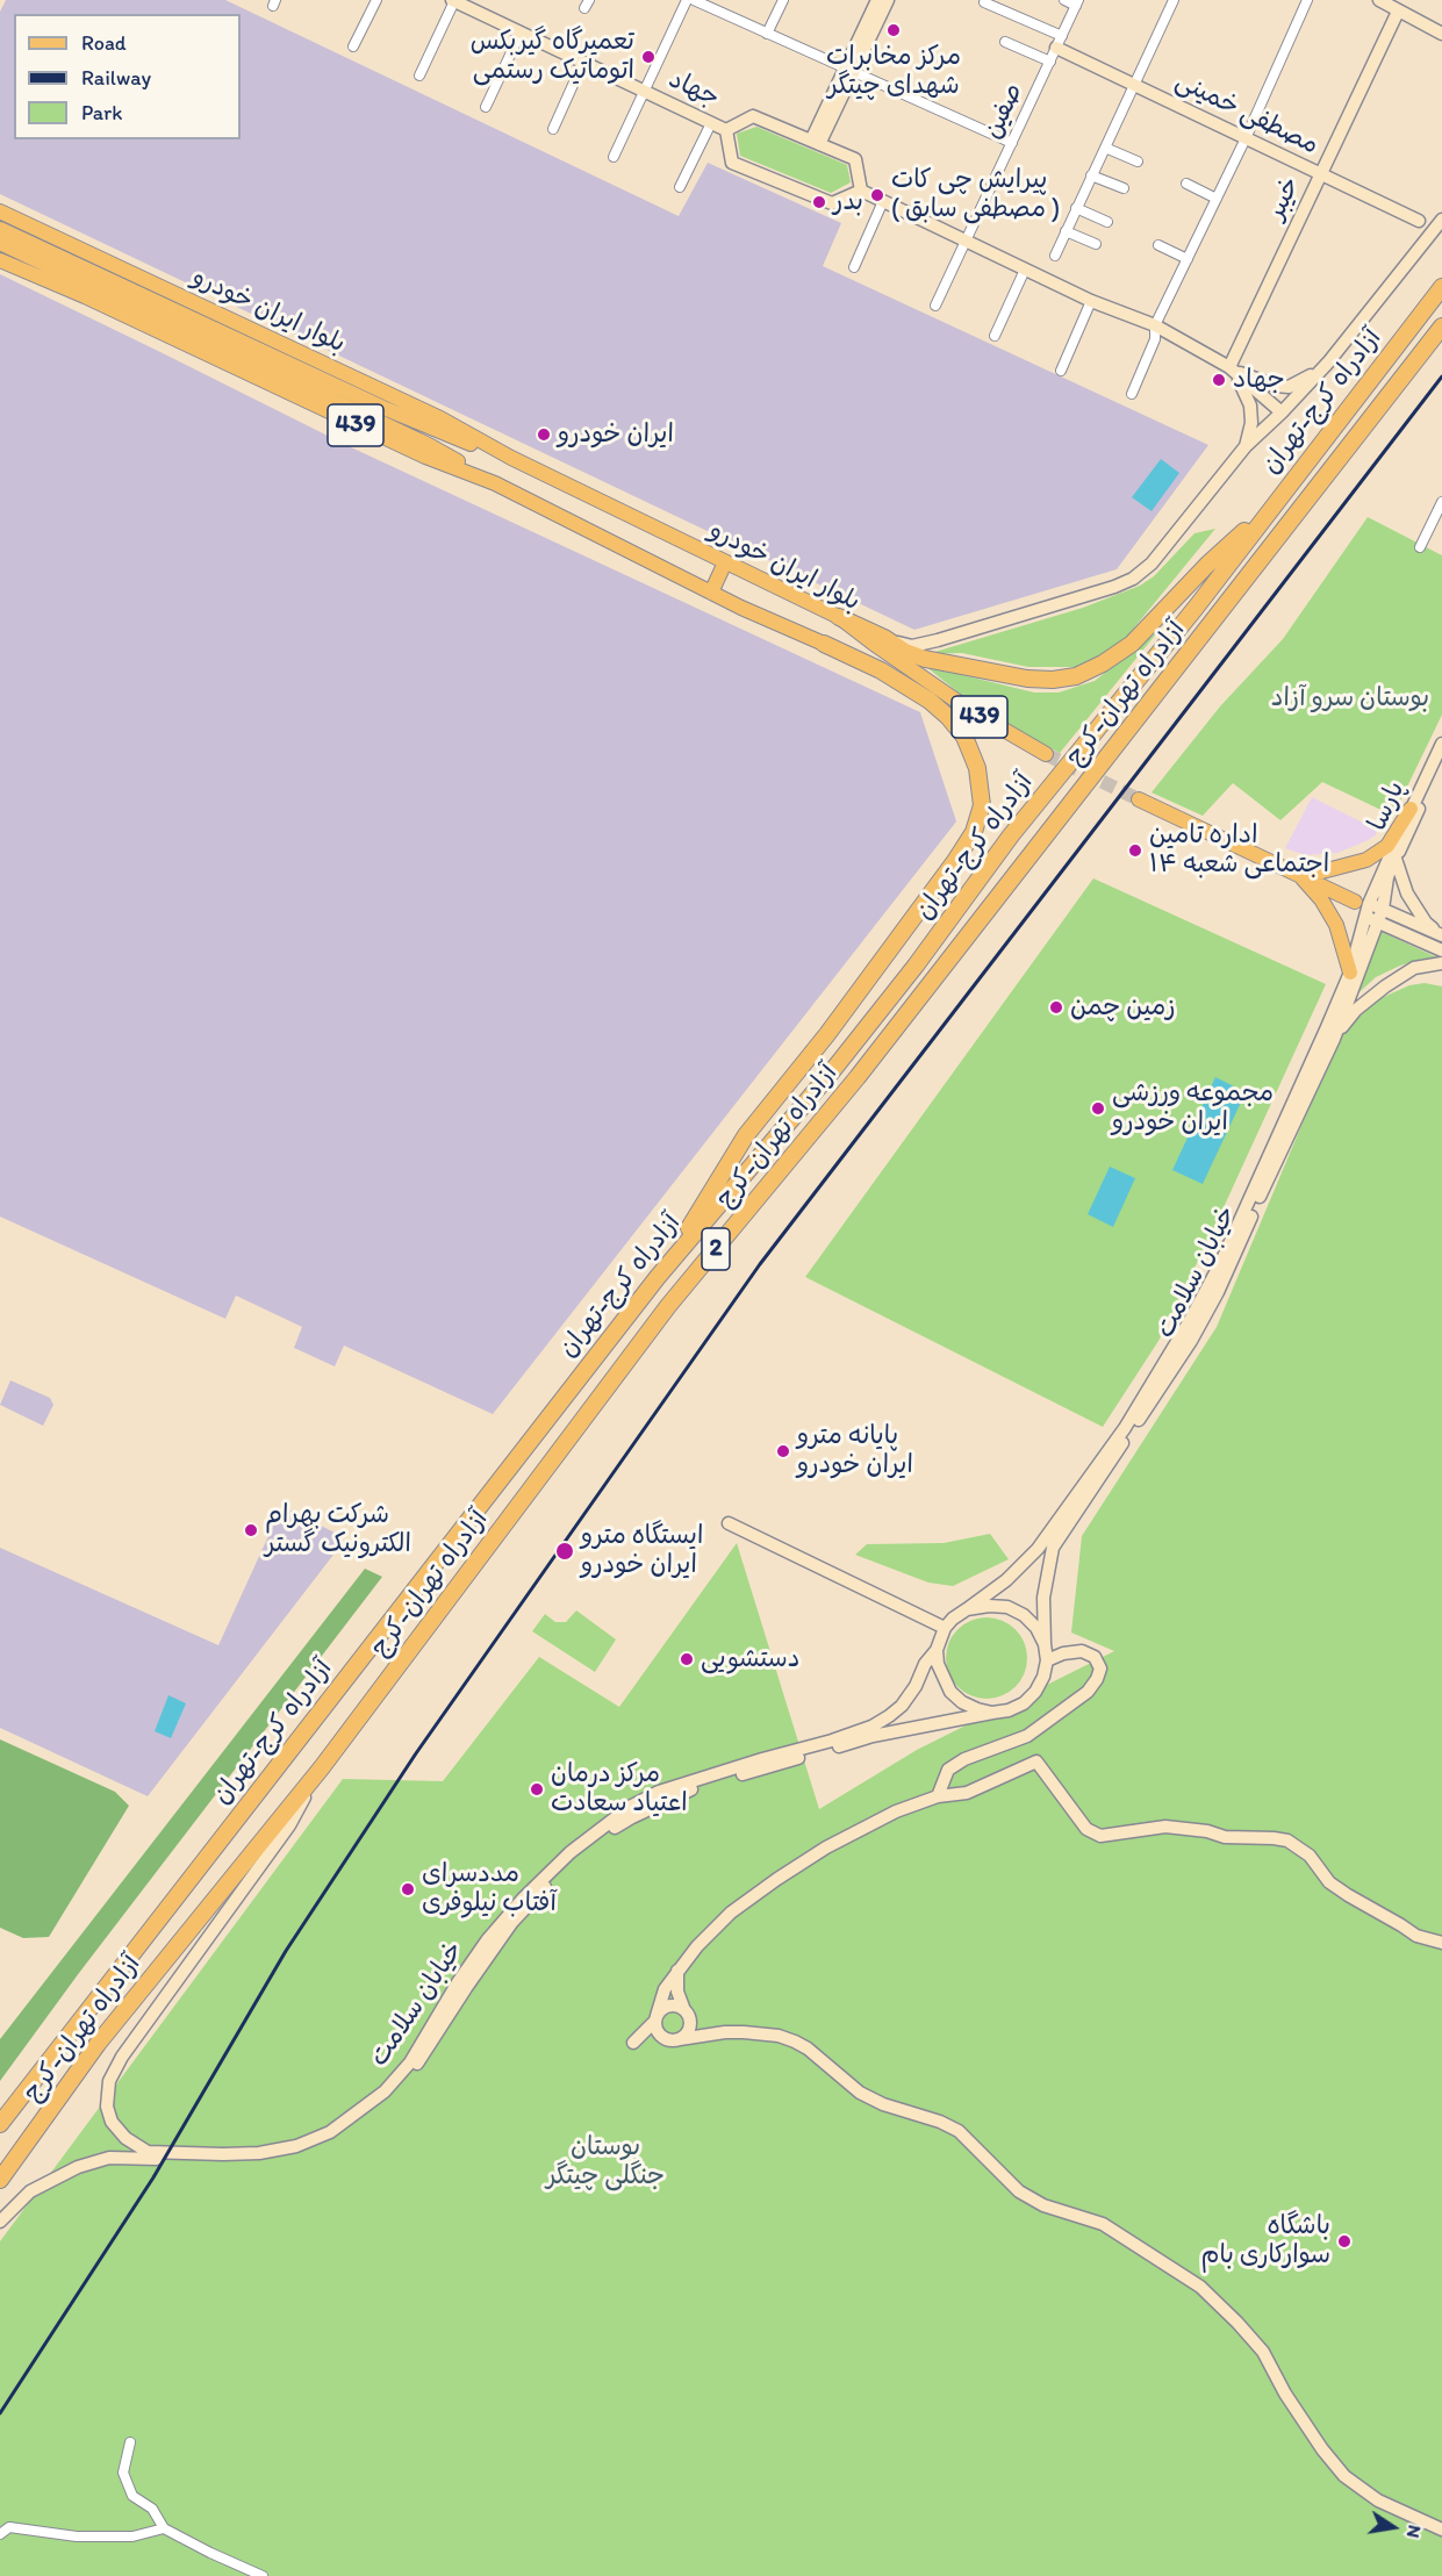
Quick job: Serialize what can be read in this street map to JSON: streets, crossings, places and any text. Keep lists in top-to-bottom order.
{
  "streets": {
    "highway": ["آزادراه کرج-تهران", "آزادراه تهران-کرج", "2"],
    "main road": [
      "جهاد",
      "مصطفی خمینی",
      "خیبر",
      "بلوار ایران خودرو",
      "439",
      "پارسا",
      "خیابان سلامت"
    ],
    "street": ["صفین"]
  },
  "crossings": [
    ["صفین", "مصطفی خمینی"],
    ["مصطفی خمینی", "خیبر"],
    ["آزادراه تهران-کرج", "خیابان سلامت"],
    ["پارسا", "خیابان سلامت"]
  ],
  "parks": ["بوستان سرو آزاد", "بوستان جنگلی چیتگر"],
  "places": [
    "مرکز مخابرات شهدای چیتگر",
    "تعمیرگاه گیربکس اتوماتیک رستمی",
    "پیرایش چی کات ( مصطفی سابق )",
    "بدر",
    "جهاد",
    "ایران خودرو",
    "اداره تامین اجتماعی شعبه ۱۴",
    "زمین چمن",
    "مجموعه ورزشی ایران خودرو",
    "پایانه مترو ایران خودرو",
    "شرکت بهرام الکترونیک گستر",
    "ایستگاه مترو ایران خودرو",
    "دستشویی",
    "مرکز درمان اعتیاد سعادت",
    "مددسرای آفتاب نیلوفری",
    "باشگاه سوارکاری بام"
  ],
  "legend": ["Road", "Railway", "Park"],
  "north": "right"
}
